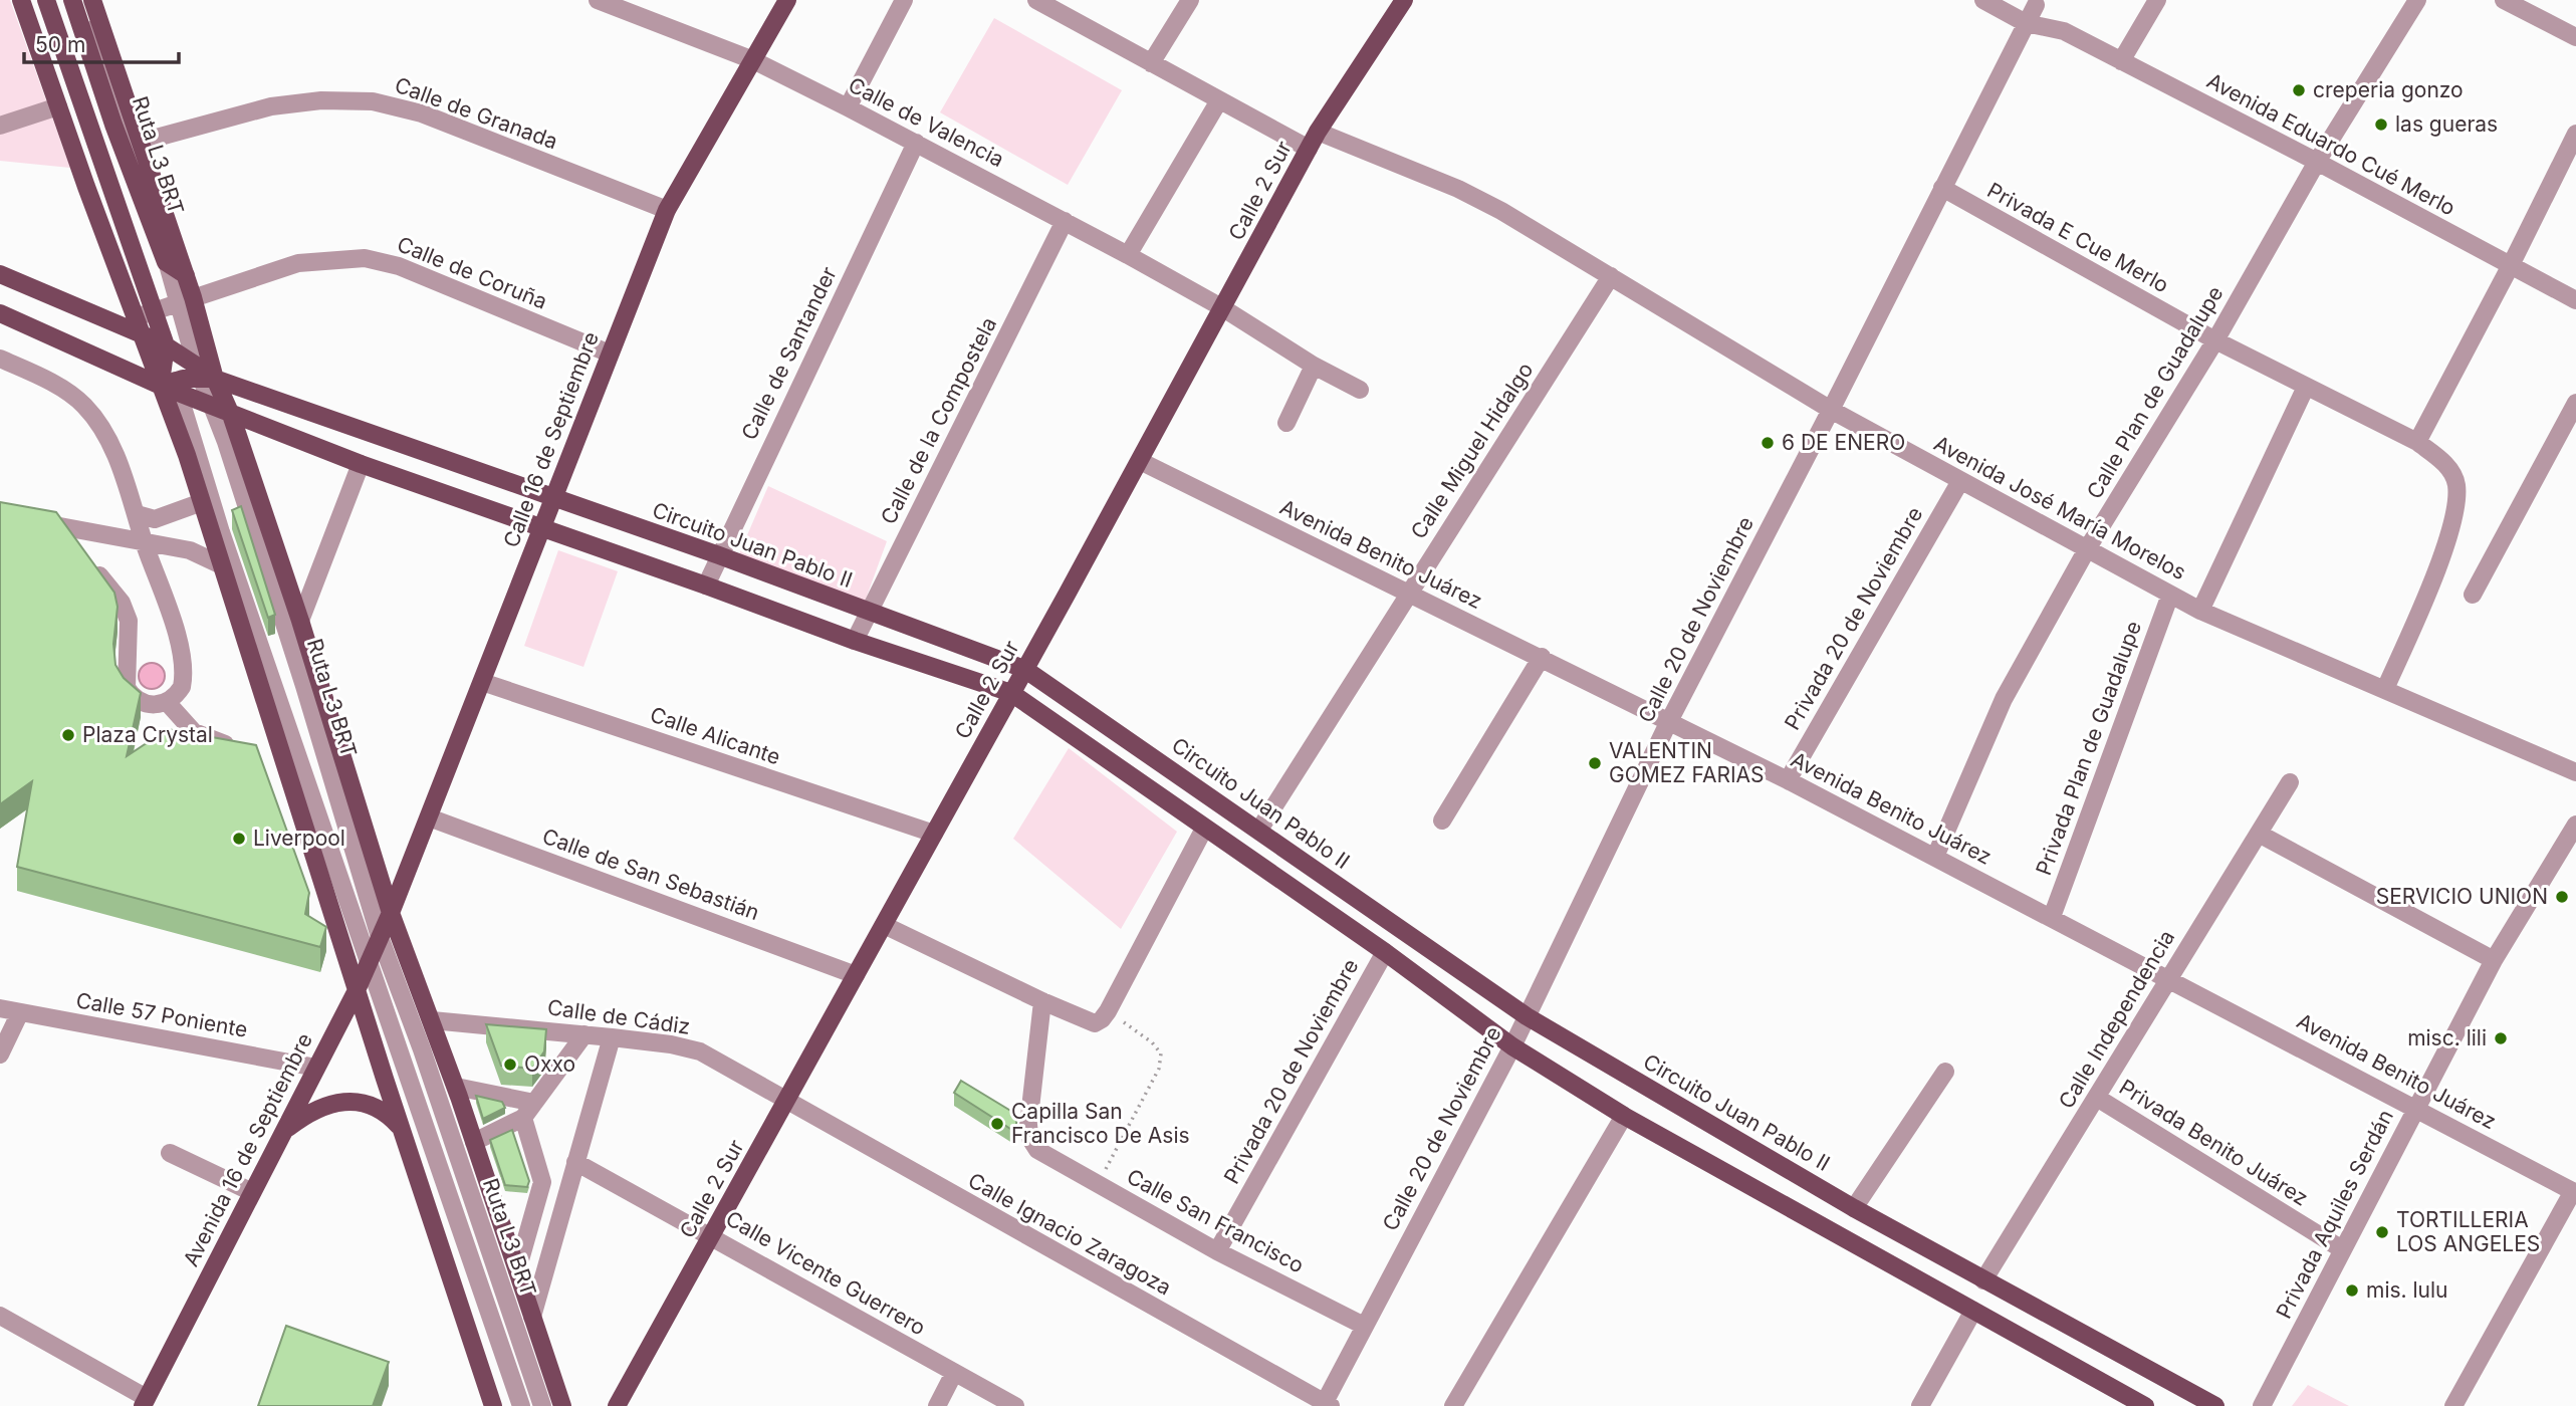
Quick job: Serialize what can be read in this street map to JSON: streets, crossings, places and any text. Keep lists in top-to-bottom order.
{
  "streets": {
    "main road": [
      "Calle 2 Sur",
      "Calle 16 de Septiembre",
      "Circuito Juan Pablo II",
      "Avenida 16 de Septiembre"
    ],
    "street": [
      "Calle de Granada",
      "Calle de Valencia",
      "Avenida Eduardo Cué Merlo",
      "Ruta L3 BRT",
      "Privada E Cue Merlo",
      "Calle de Coruña",
      "Calle de Santander",
      "Calle Plan de Guadalupe",
      "Calle de la Compostela",
      "Calle Miguel Hidalgo",
      "Avenida José María Morelos",
      "Avenida Benito Juárez",
      "Privada 20 de Noviembre",
      "Calle 20 de Noviembre",
      "Calle Alicante",
      "Privada Plan de Guadalupe",
      "Calle de San Sebastián",
      "Calle 57 Poniente",
      "Calle de Cádiz",
      "Calle Independencia",
      "Privada Benito Juárez",
      "Privada Aquiles Serdán",
      "Calle San Francisco",
      "Calle Ignacio Zaragoza",
      "Calle Vicente Guerrero"
    ]
  },
  "crossings": [
    ["Calle de Granada", "Calle 16 de Septiembre"],
    ["Calle de Valencia", "Calle 2 Sur"],
    ["Calle de Valencia", "Calle de Santander"],
    ["Calle de Valencia", "Calle de la Compostela"],
    ["Calle de Valencia", "Calle 16 de Septiembre"],
    ["Avenida Eduardo Cué Merlo", "Calle Plan de Guadalupe"],
    ["Avenida Eduardo Cué Merlo", "Calle 20 de Noviembre"],
    ["Ruta L3 BRT", "Circuito Juan Pablo II"],
    ["Ruta L3 BRT", "Avenida 16 de Septiembre"],
    ["Calle 2 Sur", "Avenida José María Morelos"],
    ["Calle 2 Sur", "Circuito Juan Pablo II"],
    ["Calle 2 Sur", "Avenida Benito Juárez"],
    ["Calle 2 Sur", "Calle Alicante"],
    ["Calle 2 Sur", "Calle de San Sebastián"],
    ["Calle 2 Sur", "Calle de Cádiz"],
    ["Calle 2 Sur", "Calle Ignacio Zaragoza"],
    ["Calle 2 Sur", "Calle Vicente Guerrero"],
    ["Privada E Cue Merlo", "Calle Plan de Guadalupe"],
    ["Privada E Cue Merlo", "Avenida José María Morelos"],
    ["Privada E Cue Merlo", "Calle 20 de Noviembre"],
    ["Calle de Coruña", "Calle 16 de Septiembre"],
    ["Calle de Santander", "Circuito Juan Pablo II"],
    ["Calle Plan de Guadalupe", "Avenida José María Morelos"],
    ["Calle Plan de Guadalupe", "Avenida Benito Juárez"],
    ["Calle de la Compostela", "Circuito Juan Pablo II"],
    ["Calle 16 de Septiembre", "Circuito Juan Pablo II"],
    ["Calle 16 de Septiembre", "Calle Alicante"],
    ["Calle 16 de Septiembre", "Calle de San Sebastián"],
    ["Calle 16 de Septiembre", "Avenida 16 de Septiembre"],
    ["Calle Miguel Hidalgo", "Avenida José María Morelos"],
    ["Calle Miguel Hidalgo", "Circuito Juan Pablo II"],
    ["Calle Miguel Hidalgo", "Avenida Benito Juárez"],
    ["Avenida José María Morelos", "Privada 20 de Noviembre"],
    ["Avenida José María Morelos", "Calle 20 de Noviembre"],
    ["Avenida José María Morelos", "Privada Plan de Guadalupe"],
    ["Circuito Juan Pablo II", "Calle 20 de Noviembre"],
    ["Circuito Juan Pablo II", "Calle Independencia"],
    ["Avenida Benito Juárez", "Privada 20 de Noviembre"],
    ["Avenida Benito Juárez", "Calle 20 de Noviembre"],
    ["Avenida Benito Juárez", "Privada Plan de Guadalupe"],
    ["Avenida Benito Juárez", "Calle Independencia"],
    ["Avenida Benito Juárez", "Privada Aquiles Serdán"],
    ["Privada 20 de Noviembre", "Calle San Francisco"],
    ["Calle 20 de Noviembre", "Calle San Francisco"],
    ["Calle 20 de Noviembre", "Calle Ignacio Zaragoza"],
    ["Calle 57 Poniente", "Avenida 16 de Septiembre"],
    ["Calle de Cádiz", "Calle Ignacio Zaragoza"],
    ["Calle Independencia", "Privada Benito Juárez"],
    ["Privada Benito Juárez", "Privada Aquiles Serdán"]
  ],
  "places": [
    "creperia gonzo",
    "las gueras",
    "6 DE ENERO",
    "Plaza Crystal",
    "VALENTIN GOMEZ FARIAS",
    "Liverpool",
    "SERVICIO UNION",
    "misc. lili",
    "Oxxo",
    "Capilla San Francisco De Asis",
    "TORTILLERIA LOS ANGELES",
    "mis. lulu"
  ],
  "scale_bar": "50 m"
}
